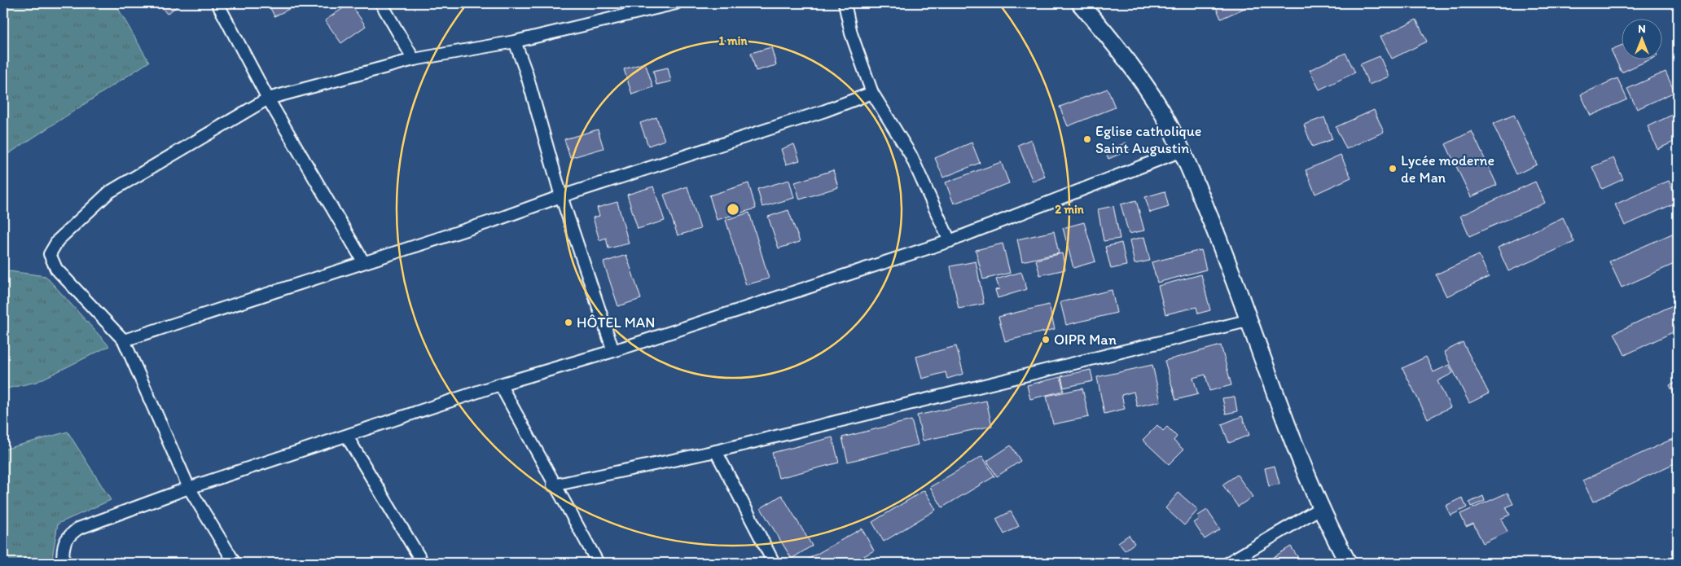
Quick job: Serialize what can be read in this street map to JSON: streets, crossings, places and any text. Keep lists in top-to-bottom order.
{
  "places": [
    "Eglise catholique Saint Augustin",
    "Lycée moderne de Man",
    "HÔTEL MAN",
    "OIPR Man"
  ],
  "north": "top",
  "rings": ["1 min", "2 min"]
}
